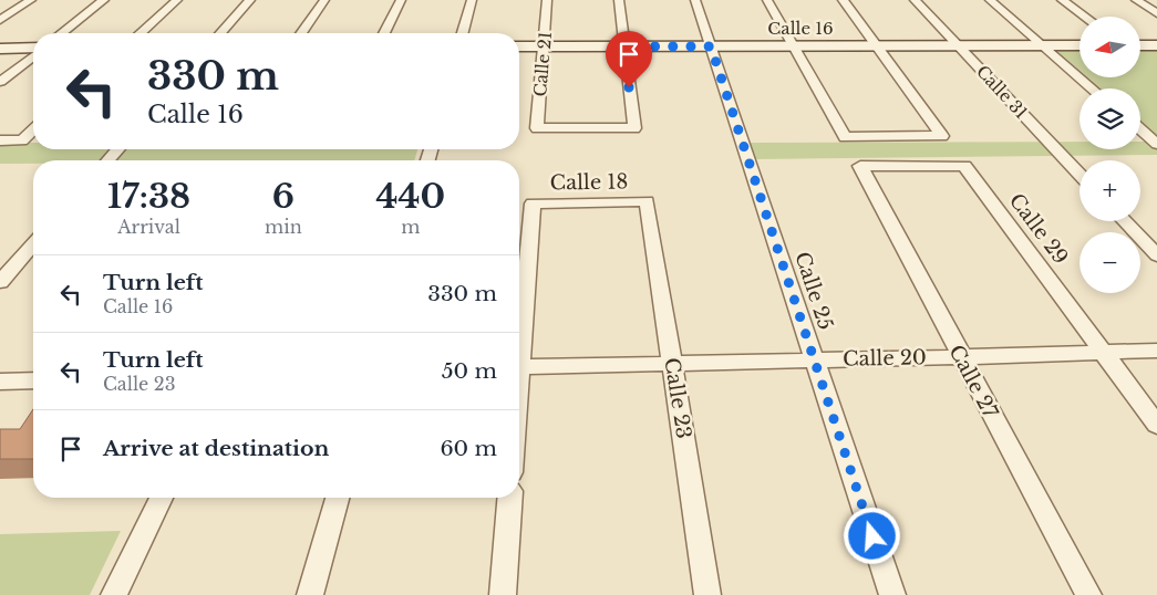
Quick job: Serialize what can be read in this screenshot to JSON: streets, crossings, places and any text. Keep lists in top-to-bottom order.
{
  "streets": {
    "street": [
      "Calle 16",
      "Calle 21",
      "Calle 31",
      "Calle 18",
      "Calle 29",
      "Calle 25",
      "Calle 20",
      "Calle 27",
      "Calle 23"
    ]
  },
  "crossings": [
    ["Calle 16", "Calle 21"],
    ["Calle 16", "Calle 31"],
    ["Calle 16", "Calle 25"],
    ["Calle 18", "Calle 23"],
    ["Calle 29", "Calle 20"],
    ["Calle 29", "Calle 27"],
    ["Calle 25", "Calle 20"],
    ["Calle 20", "Calle 27"],
    ["Calle 20", "Calle 23"]
  ],
  "north": "left",
  "page": {
    "map_buttons": ["+", "−"],
    "turn": ["330 m", "Calle 16"],
    "eta": [
      "17:38",
      "Arrival",
      "6",
      "min",
      "440",
      "m"
    ],
    "list": [
      {
        "name": "Turn left",
        "note": "Calle 16",
        "value": "330 m"
      },
      {
        "name": "Turn left",
        "note": "Calle 23",
        "value": "50 m"
      },
      {
        "name": "Arrive at destination",
        "value": "60 m"
      }
    ]
  }
}
